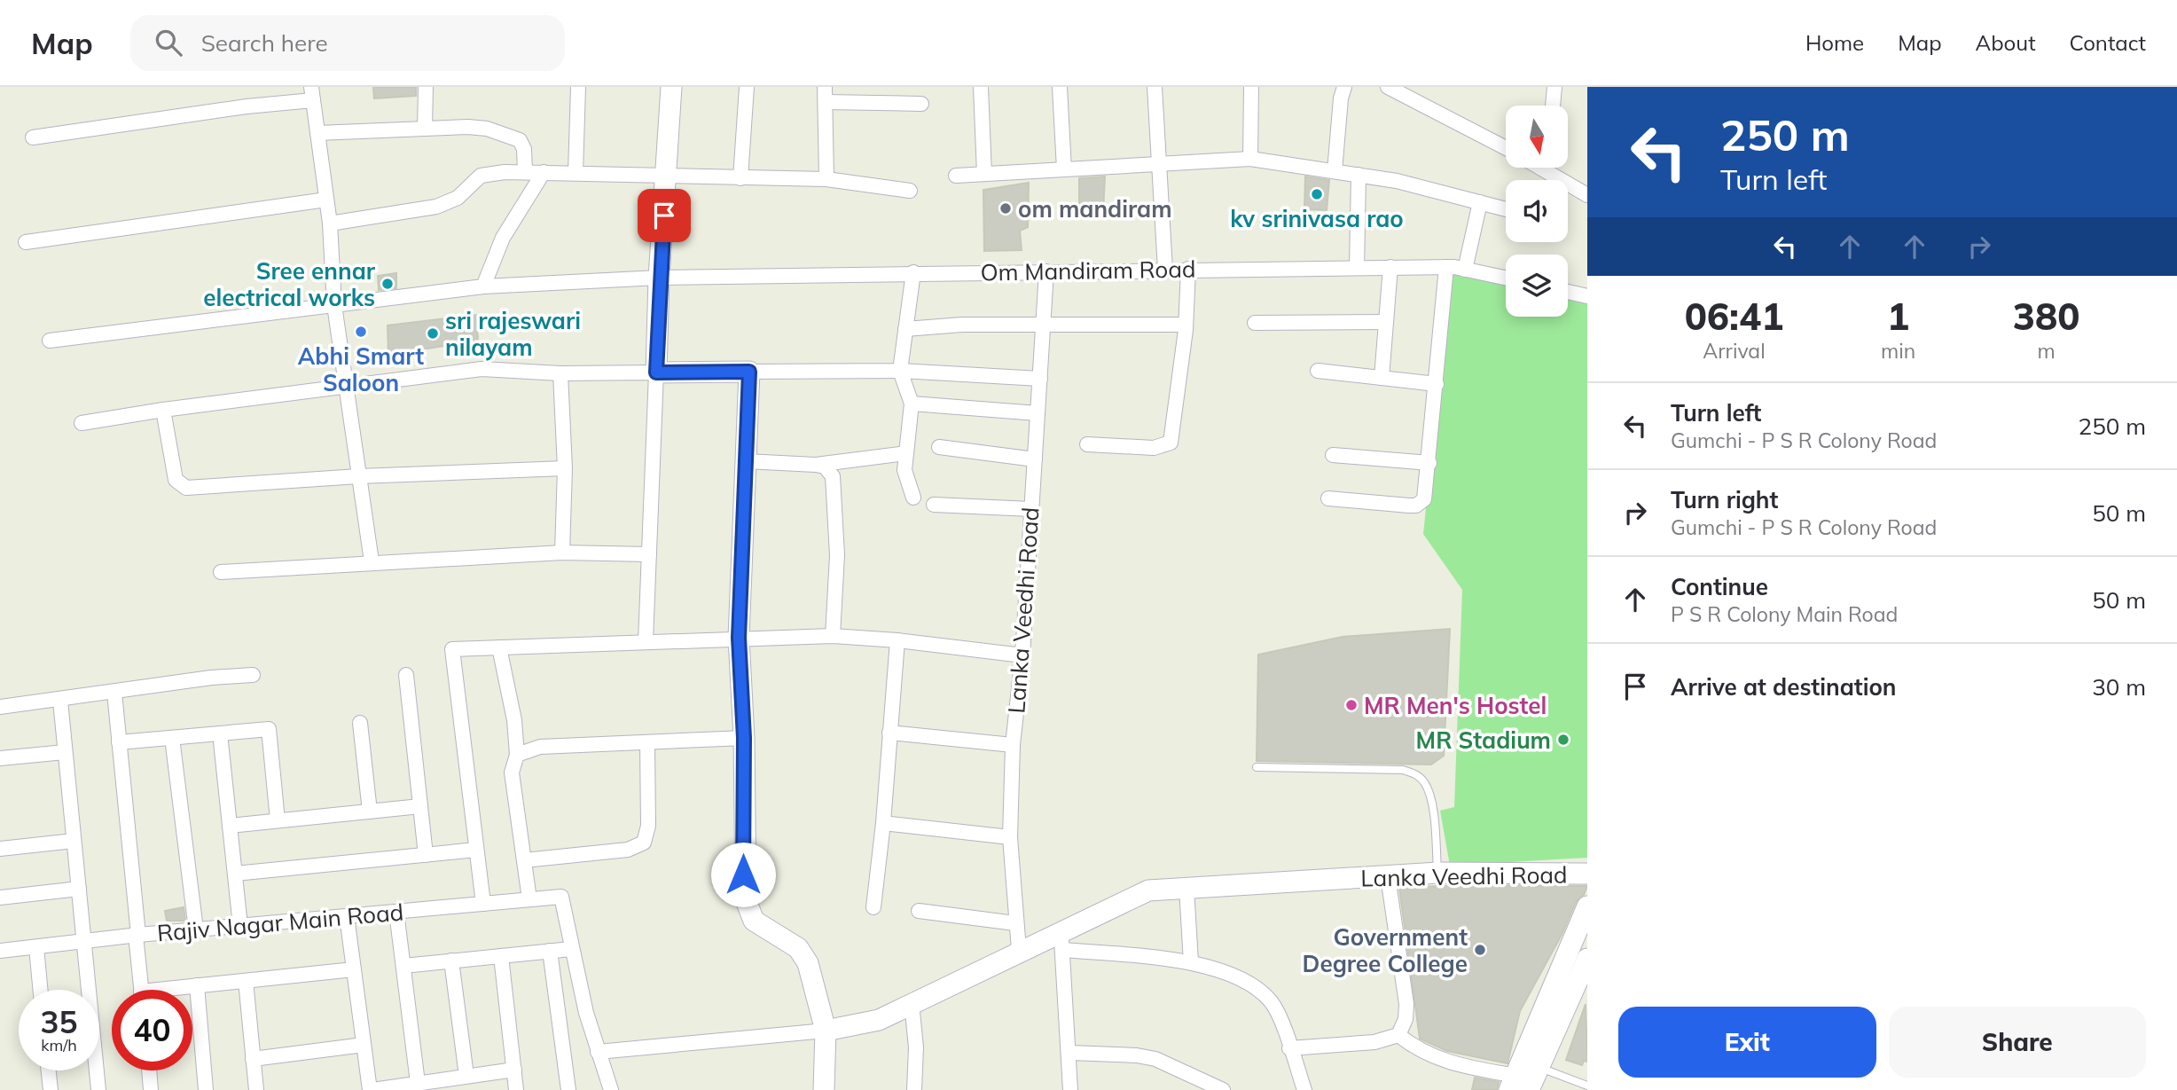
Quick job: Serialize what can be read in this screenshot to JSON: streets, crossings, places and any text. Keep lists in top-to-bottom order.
{
  "streets": {
    "street": ["Om Mandiram Road", "Lanka Veedhi Road", "Rajiv Nagar Main Road"]
  },
  "crossings": [
    ["Om Mandiram Road", "Lanka Veedhi Road"]
  ],
  "places": [
    "kv srinivasa rao",
    "om mandiram",
    "Sree ennar electrical works",
    "Abhi Smart Saloon",
    "sri rajeswari nilayam",
    "MR Men's Hostel",
    "MR Stadium",
    "Government Degree College"
  ],
  "north": "bottom",
  "page": {
    "header": "Map",
    "search": "Search here",
    "nav": [
      "Home",
      "Map",
      "About",
      "Contact"
    ],
    "turn": ["250 m", "Turn left"],
    "eta": [
      "06:41",
      "Arrival",
      "1",
      "min",
      "380",
      "m"
    ],
    "list": [
      {
        "name": "Turn left",
        "note": "Gumchi - P S R Colony Road",
        "value": "250 m"
      },
      {
        "name": "Turn right",
        "note": "Gumchi - P S R Colony Road",
        "value": "50 m"
      },
      {
        "name": "Continue",
        "note": "P S R Colony Main Road",
        "value": "50 m"
      },
      {
        "name": "Arrive at destination",
        "value": "30 m"
      }
    ],
    "speed": "35 km/h",
    "limit": "40",
    "buttons": ["Exit", "Share"]
  }
}
